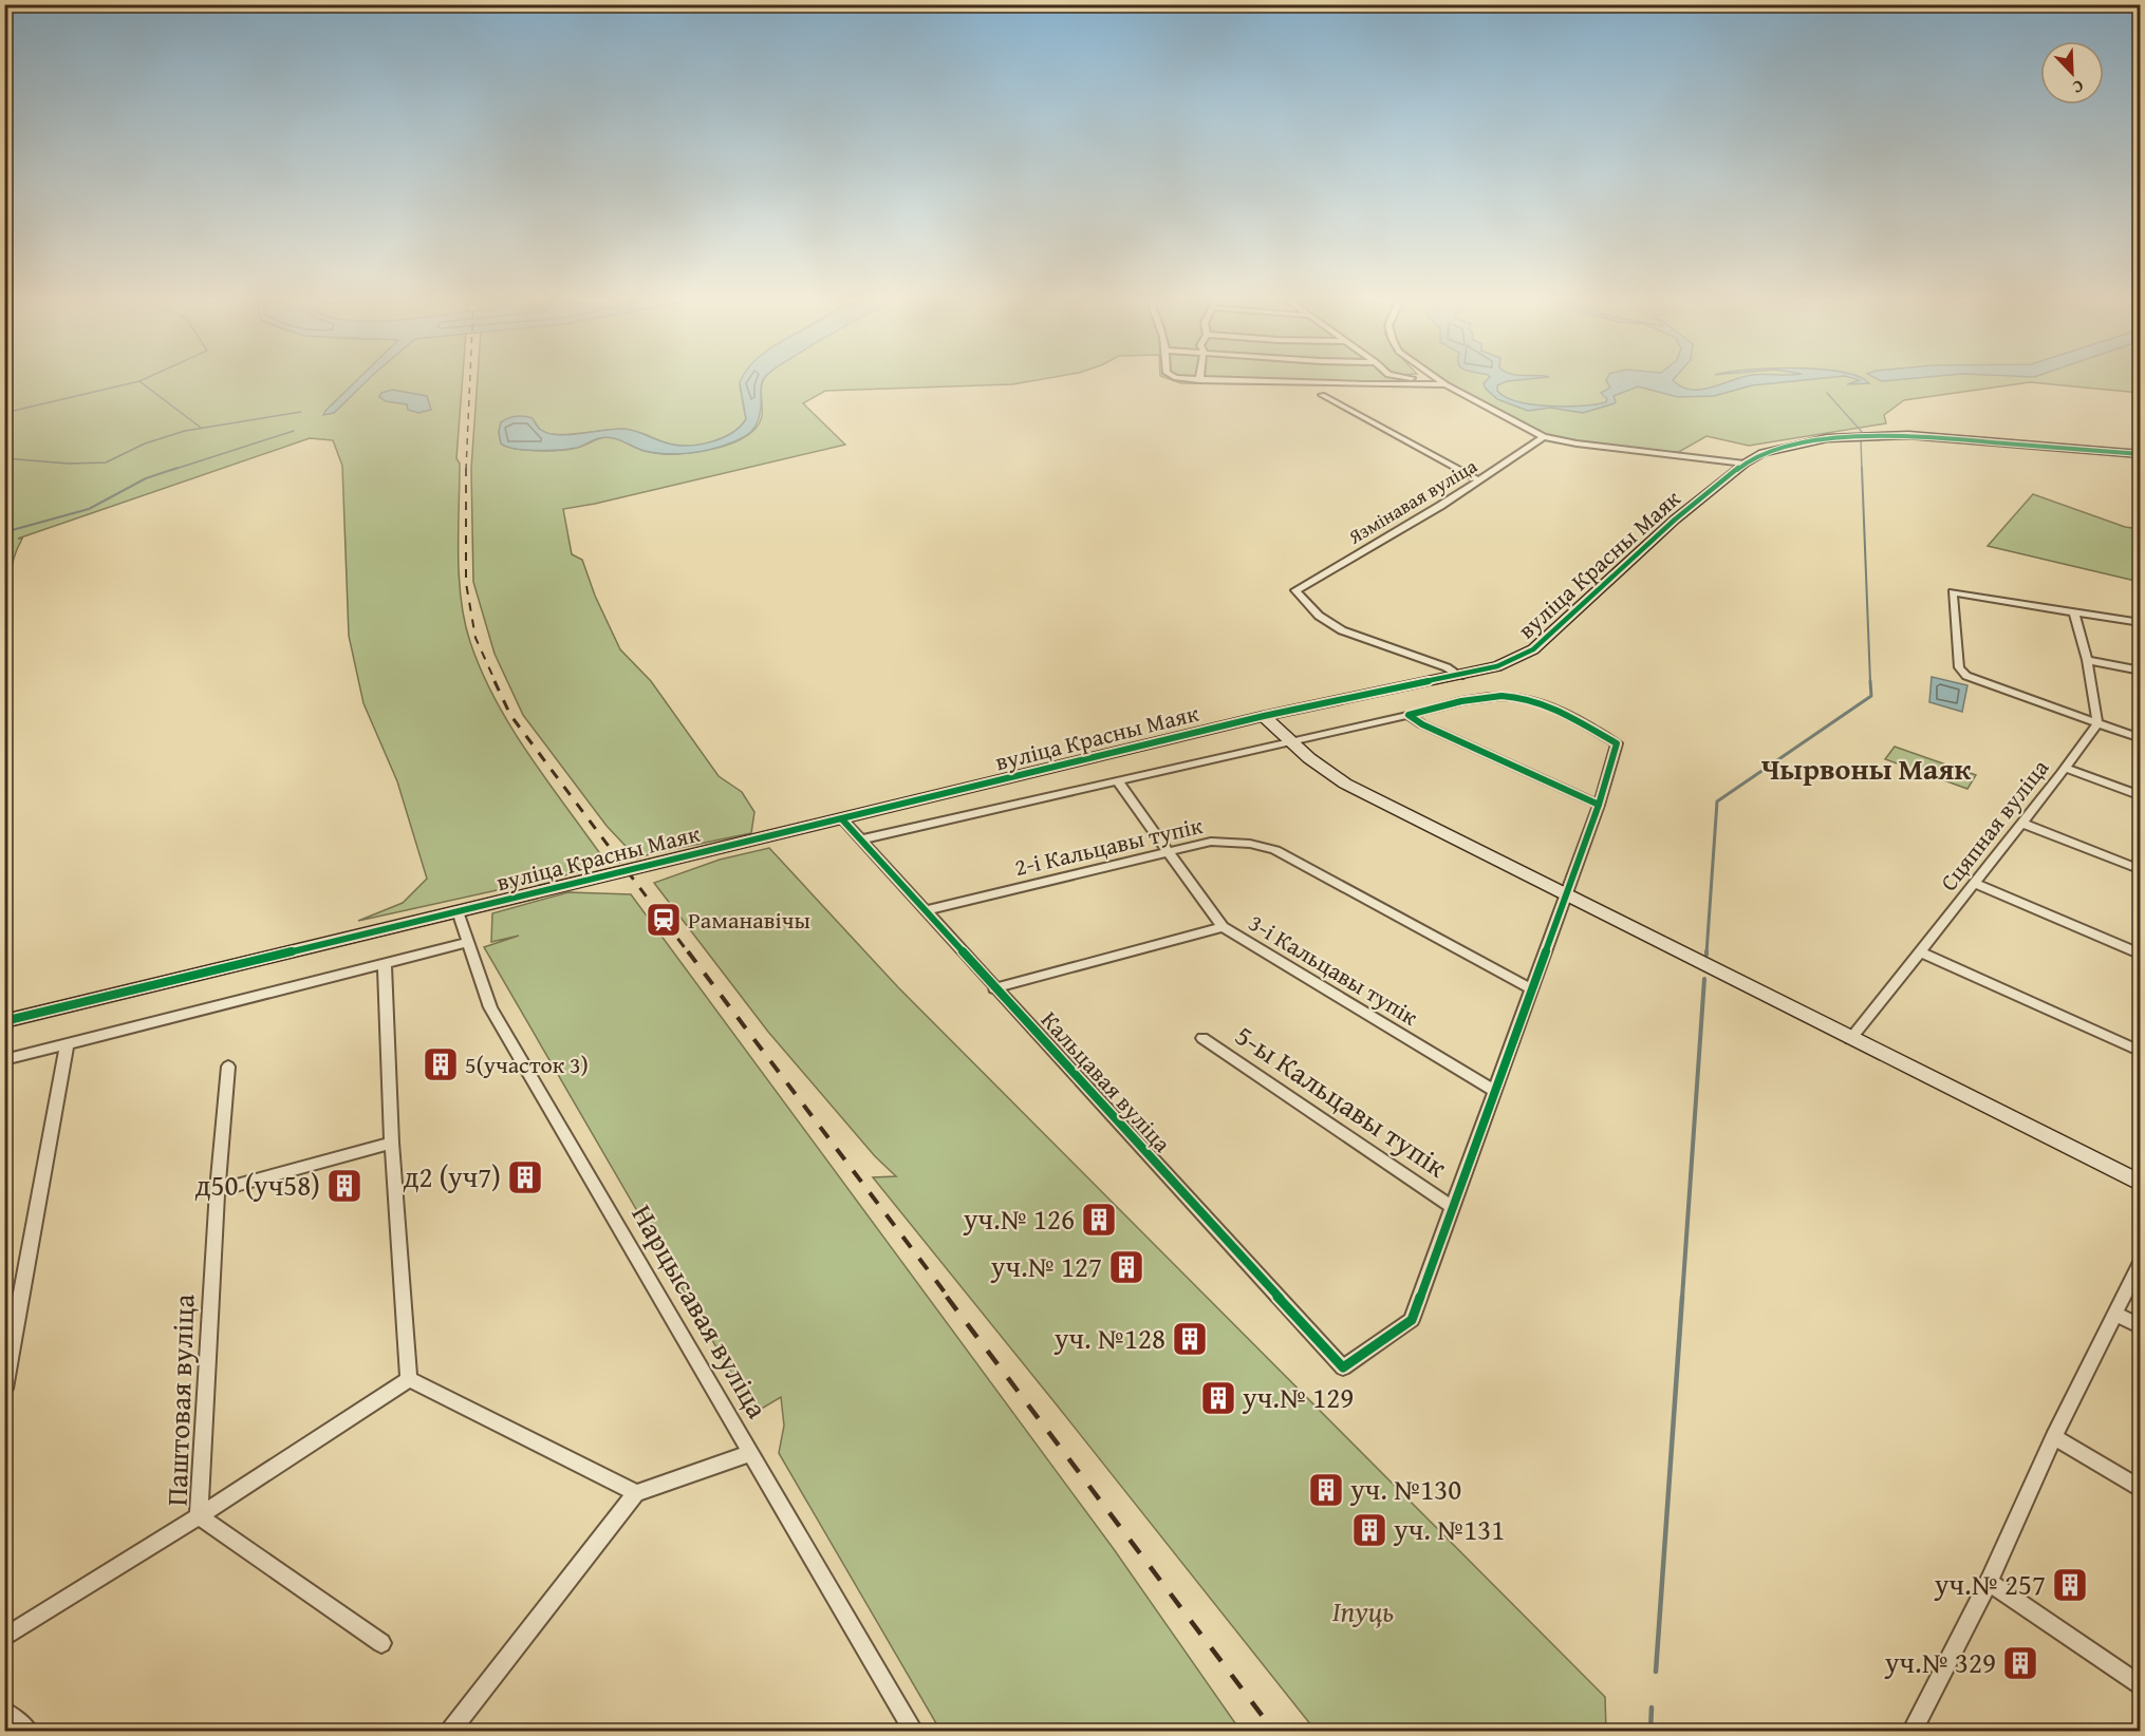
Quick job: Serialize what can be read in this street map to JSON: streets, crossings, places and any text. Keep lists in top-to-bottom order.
{
  "streets": {
    "street": [
      "Язмінавая вуліца",
      "вуліца Красны Маяк",
      "Сцяпная вуліца",
      "2-і Кальцавы тупік",
      "3-і Кальцавы тупік",
      "Кальцавая вуліца",
      "5-ы Кальцавы тупік",
      "Нарцысавая вуліца",
      "Паштовая вуліца"
    ]
  },
  "crossings": [
    ["Язмінавая вуліца", "вуліца Красны Маяк"],
    ["вуліца Красны Маяк", "Кальцавая вуліца"],
    ["вуліца Красны Маяк", "Нарцысавая вуліца"],
    ["2-і Кальцавы тупік", "Кальцавая вуліца"],
    ["3-і Кальцавы тупік", "Кальцавая вуліца"],
    ["Кальцавая вуліца", "5-ы Кальцавы тупік"]
  ],
  "districts": ["Чырвоны Маяк"],
  "parks": ["Іпуць"],
  "places": {
    "station": ["Раманавічы"],
    "building": [
      "5(участок 3)",
      "д2 (уч7)",
      "д50 (уч58)",
      "уч.№ 126",
      "уч.№ 127",
      "уч. №128",
      "уч.№ 129",
      "уч. №130",
      "уч. №131",
      "уч.№ 257",
      "уч.№ 329"
    ]
  },
  "north": "bottom right"
}
